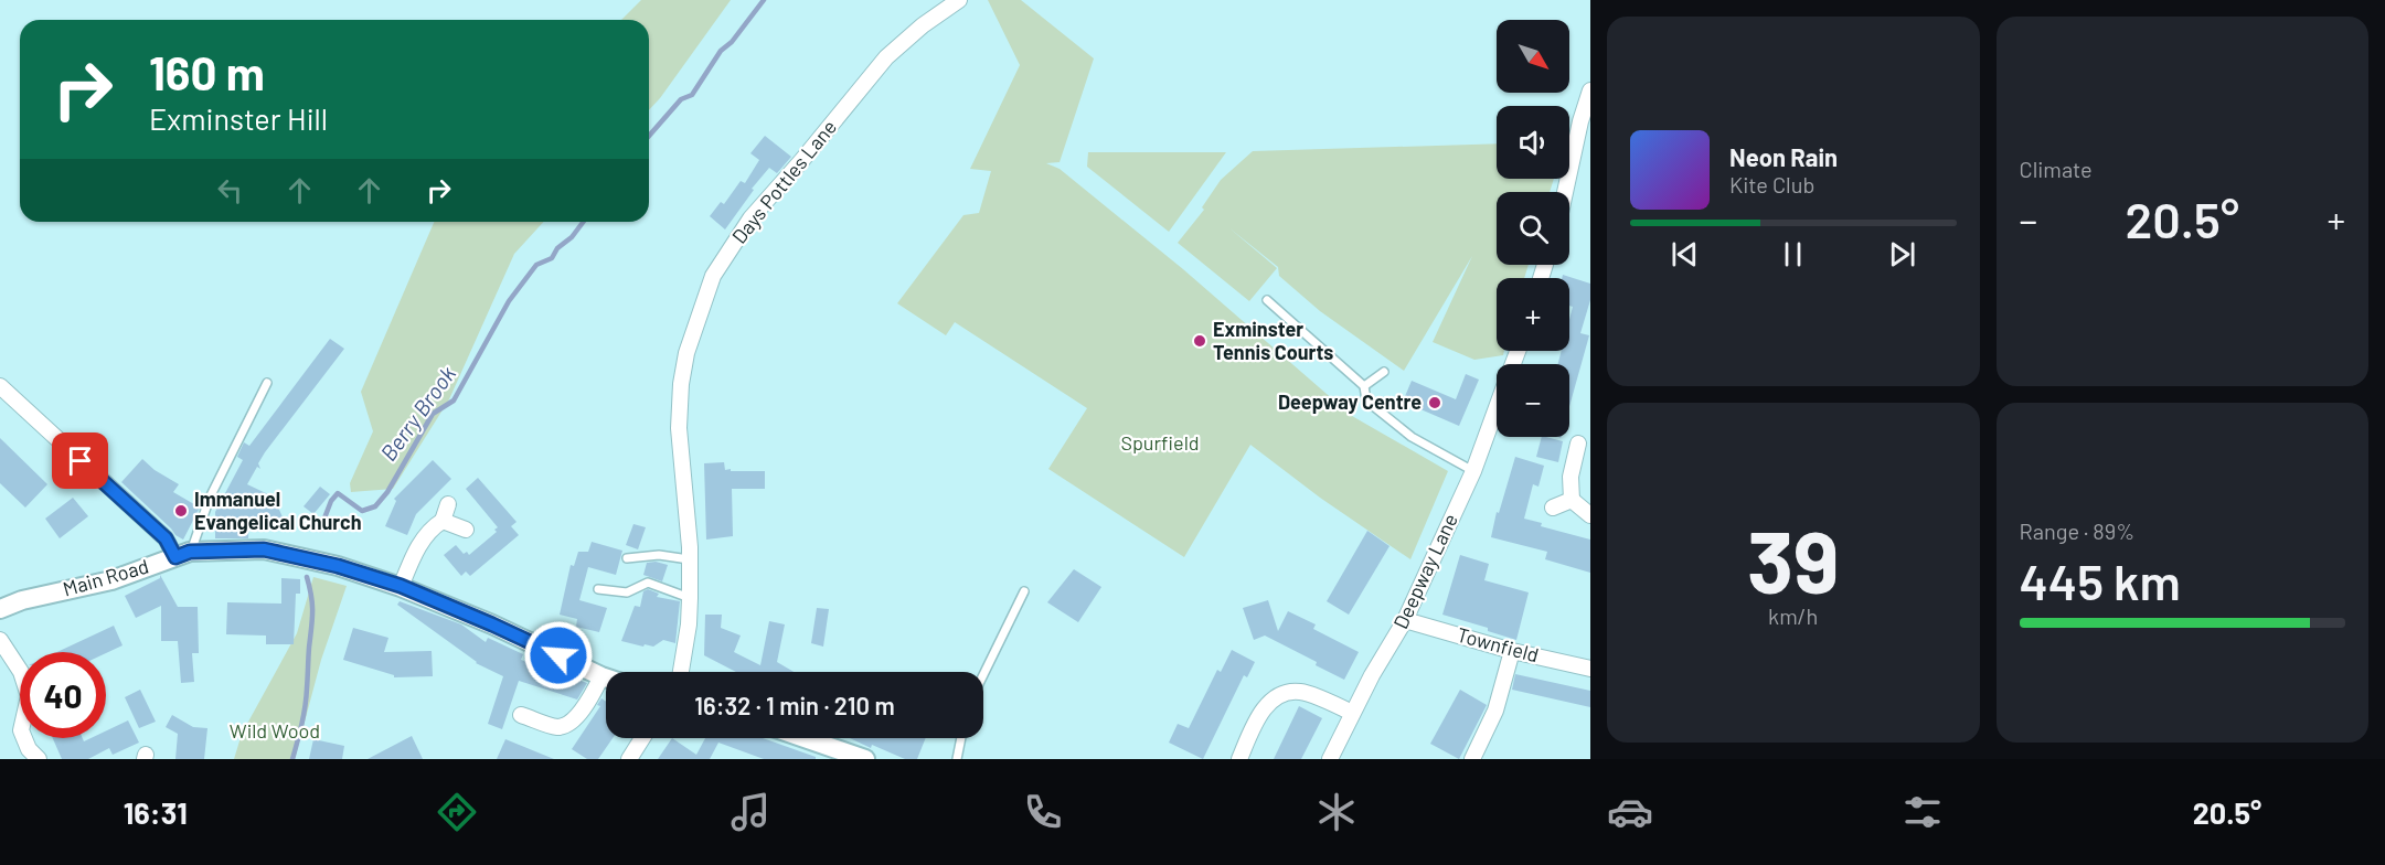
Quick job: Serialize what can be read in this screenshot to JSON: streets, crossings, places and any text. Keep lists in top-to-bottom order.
{
  "streets": {
    "street": [
      "Days Pottles Lane",
      "Deepway Lane",
      "Main Road",
      "Townfield"
    ]
  },
  "crossings": [
    ["Deepway Lane", "Townfield"]
  ],
  "water": ["Berry Brook"],
  "parks": ["Spurfield", "Wild Wood"],
  "places": ["Exminster Tennis Courts", "Deepway Centre", "Immanuel Evangelical Church"],
  "north": "bottom right",
  "page": {
    "tile": [
      "Climate",
      ["39", "km/h"],
      ["Range · 89%", "445 km"]
    ],
    "map_buttons": ["+", "−"],
    "turn": ["160 m", "Exminster Hill"],
    "song": ["Neon Rain", "Kite Club"],
    "heat": ["−", "20.5°", "+"],
    "limit": "40",
    "trip": "16:32 · 1 min · 210 m",
    "tabs": ["16:31", "20.5°"]
  }
}
